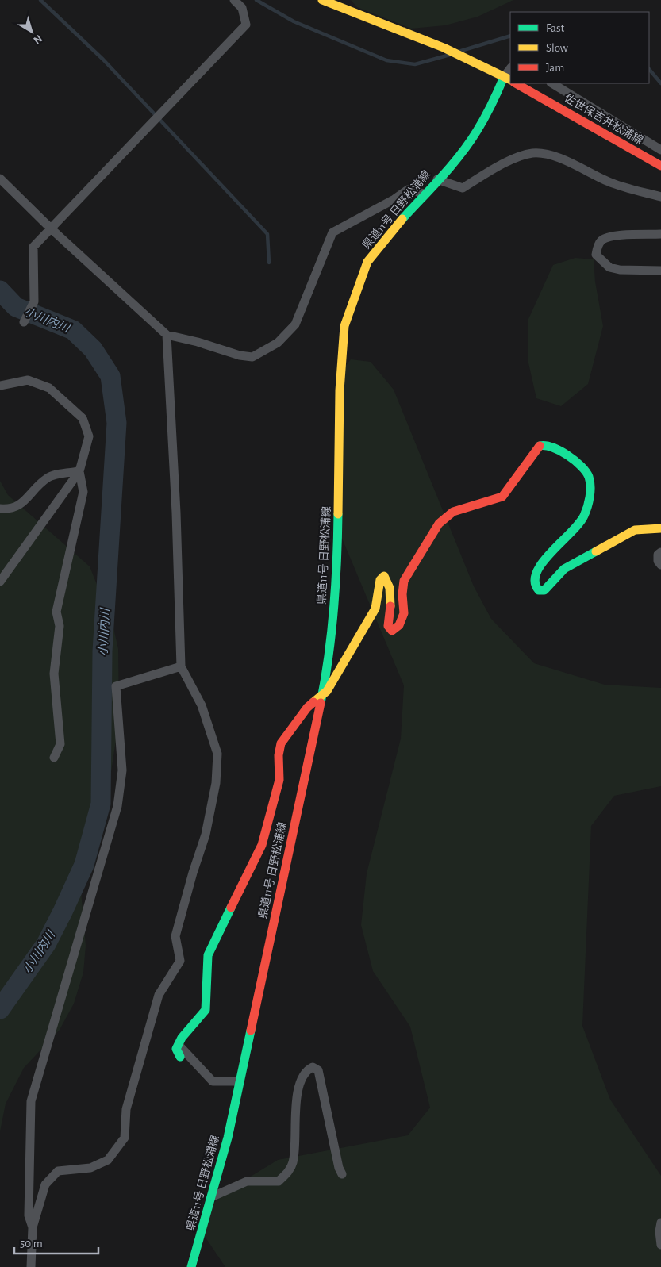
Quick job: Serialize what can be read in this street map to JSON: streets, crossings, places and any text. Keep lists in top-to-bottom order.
{
  "streets": {
    "main road": ["佐世保吉井松浦線", "県道11号 日野松浦線"]
  },
  "water": ["小川内川"],
  "legend": ["Fast", "Slow", "Jam"],
  "scale_bar": "50 m",
  "north": "bottom right"
}
